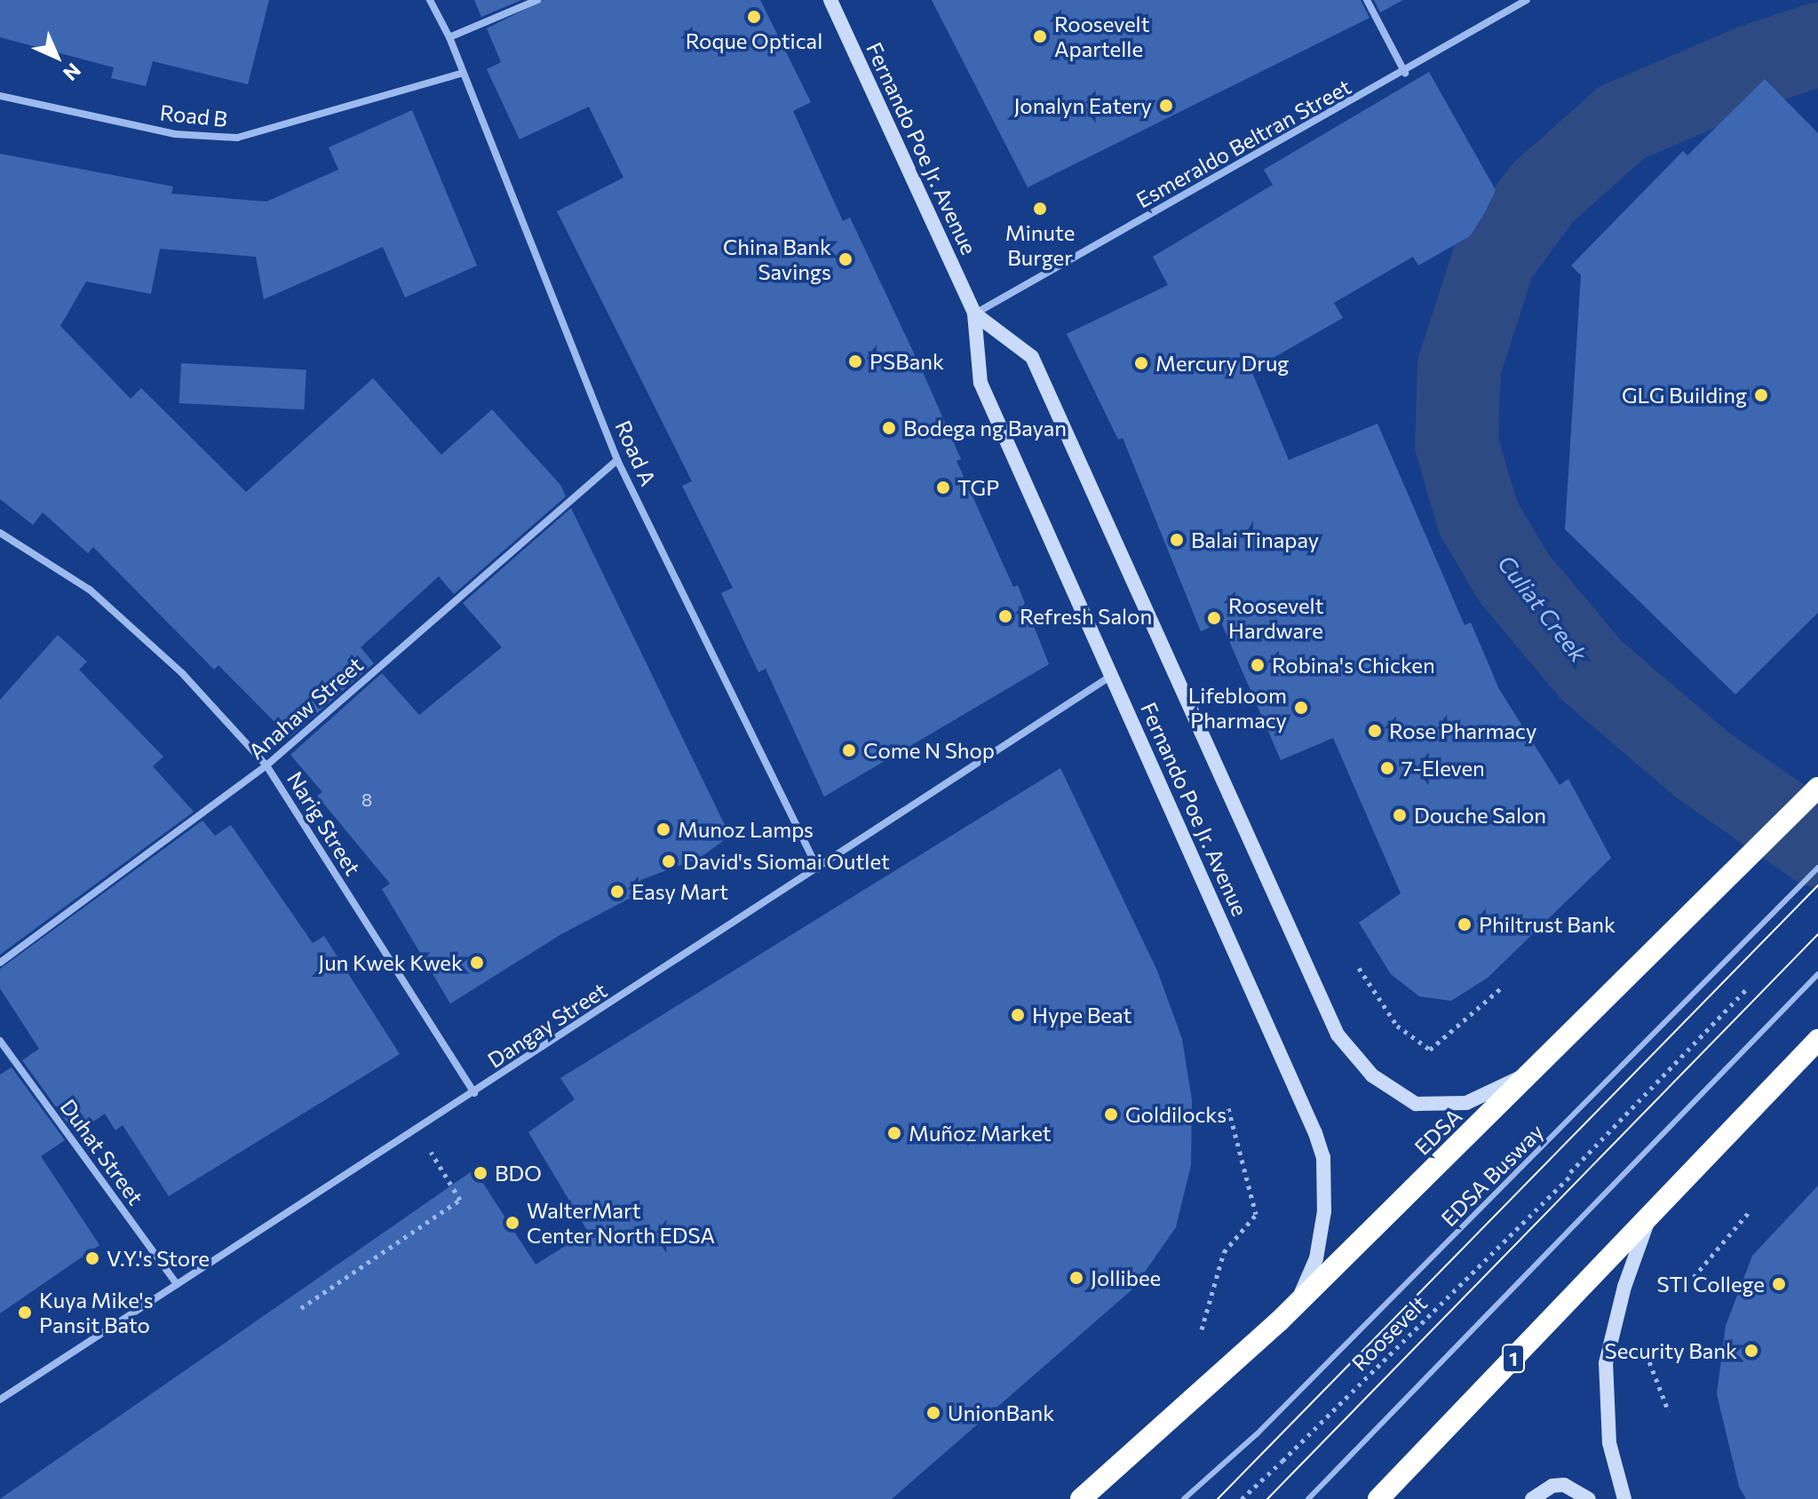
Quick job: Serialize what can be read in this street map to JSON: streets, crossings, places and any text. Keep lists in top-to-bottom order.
{
  "streets": {
    "highway": ["EDSA", "1"],
    "main road": ["Fernando Poe Jr. Avenue"],
    "street": [
      "Road B",
      "Esmeraldo Beltran Street",
      "Road A",
      "Anahaw Street",
      "Narig Street",
      "Dangay Street",
      "Duhat Street"
    ],
    "lane": ["EDSA Busway"],
    "path": ["Roosevelt"]
  },
  "crossings": [
    ["Road B", "Road A"],
    ["Esmeraldo Beltran Street", "Fernando Poe Jr. Avenue"],
    ["Fernando Poe Jr. Avenue", "Dangay Street"],
    ["Fernando Poe Jr. Avenue", "EDSA"],
    ["Road A", "Anahaw Street"],
    ["Road A", "Dangay Street"],
    ["Anahaw Street", "Narig Street"],
    ["Narig Street", "Dangay Street"],
    ["Dangay Street", "Duhat Street"]
  ],
  "water": ["Culiat Creek"],
  "places": [
    "Roque Optical",
    "Roosevelt Apartelle",
    "Jonalyn Eatery",
    "Minute Burger",
    "China Bank Savings",
    "PSBank",
    "Mercury Drug",
    "GLG Building",
    "Bodega ng Bayan",
    "TGP",
    "Balai Tinapay",
    "Refresh Salon",
    "Roosevelt Hardware",
    "Robina's Chicken",
    "Lifebloom Pharmacy",
    "Rose Pharmacy",
    "Come N Shop",
    "7-Eleven",
    "Douche Salon",
    "Munoz Lamps",
    "David's Siomai Outlet",
    "Easy Mart",
    "Philtrust Bank",
    "Jun Kwek Kwek",
    "Hype Beat",
    "Goldilocks",
    "Muñoz Market",
    "BDO",
    "WalterMart Center North EDSA",
    "V.Y.'s Store",
    "Jollibee",
    "STI College",
    "Kuya Mike's Pansit Bato",
    "Security Bank",
    "UnionBank"
  ],
  "house_numbers": ["8"],
  "north": "bottom right"
}
